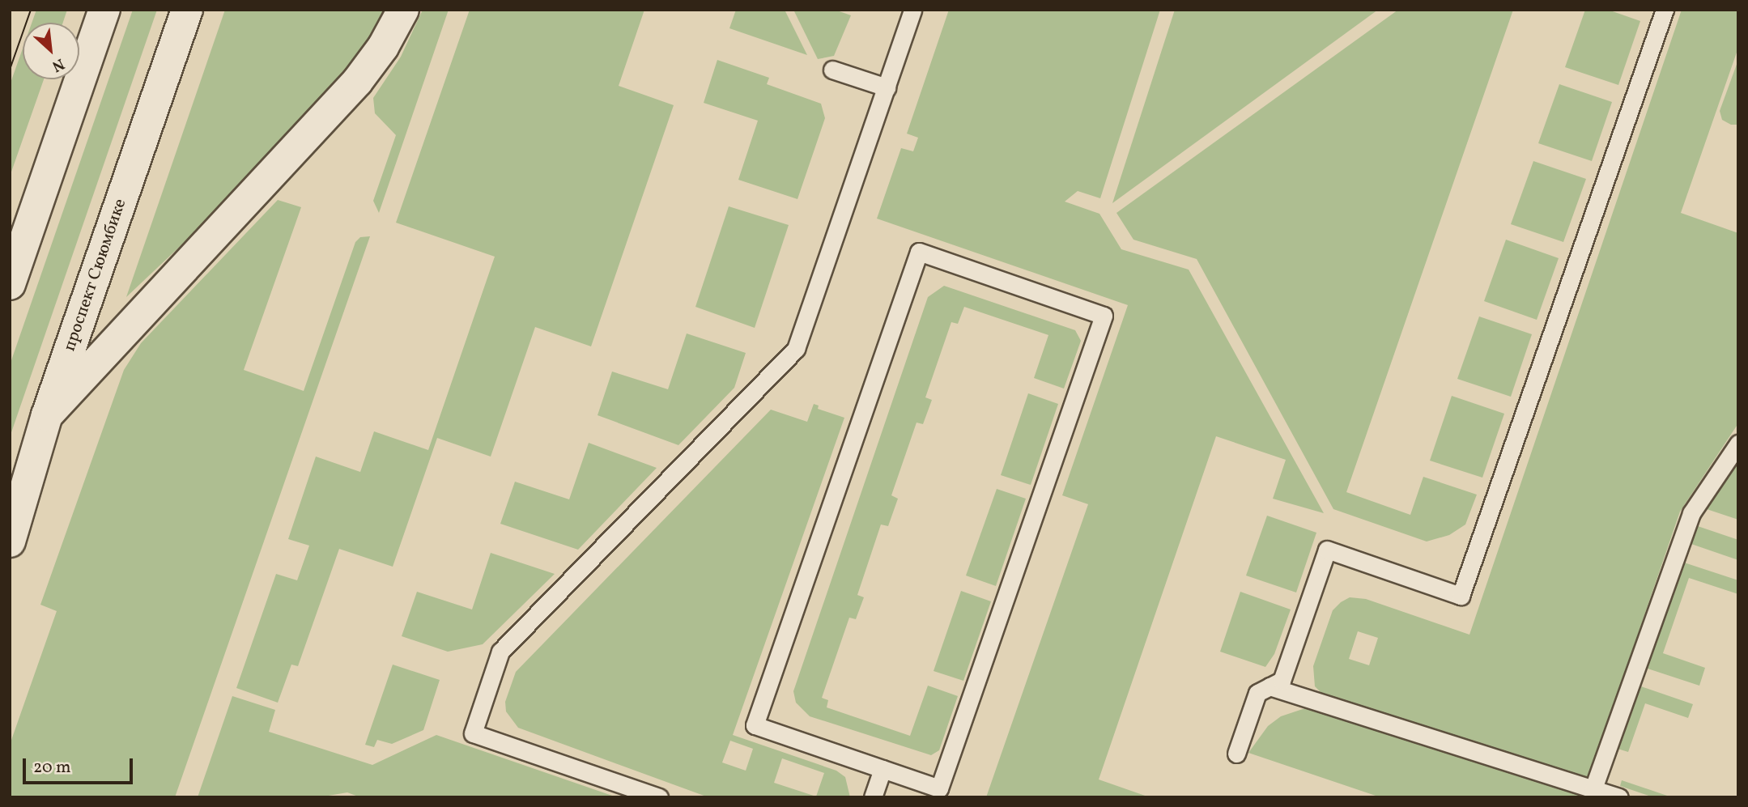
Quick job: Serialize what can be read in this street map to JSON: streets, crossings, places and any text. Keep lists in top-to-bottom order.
{
  "streets": {
    "main road": ["проспект Сююмбике"]
  },
  "scale_bar": "20 m",
  "north": "bottom right"
}
